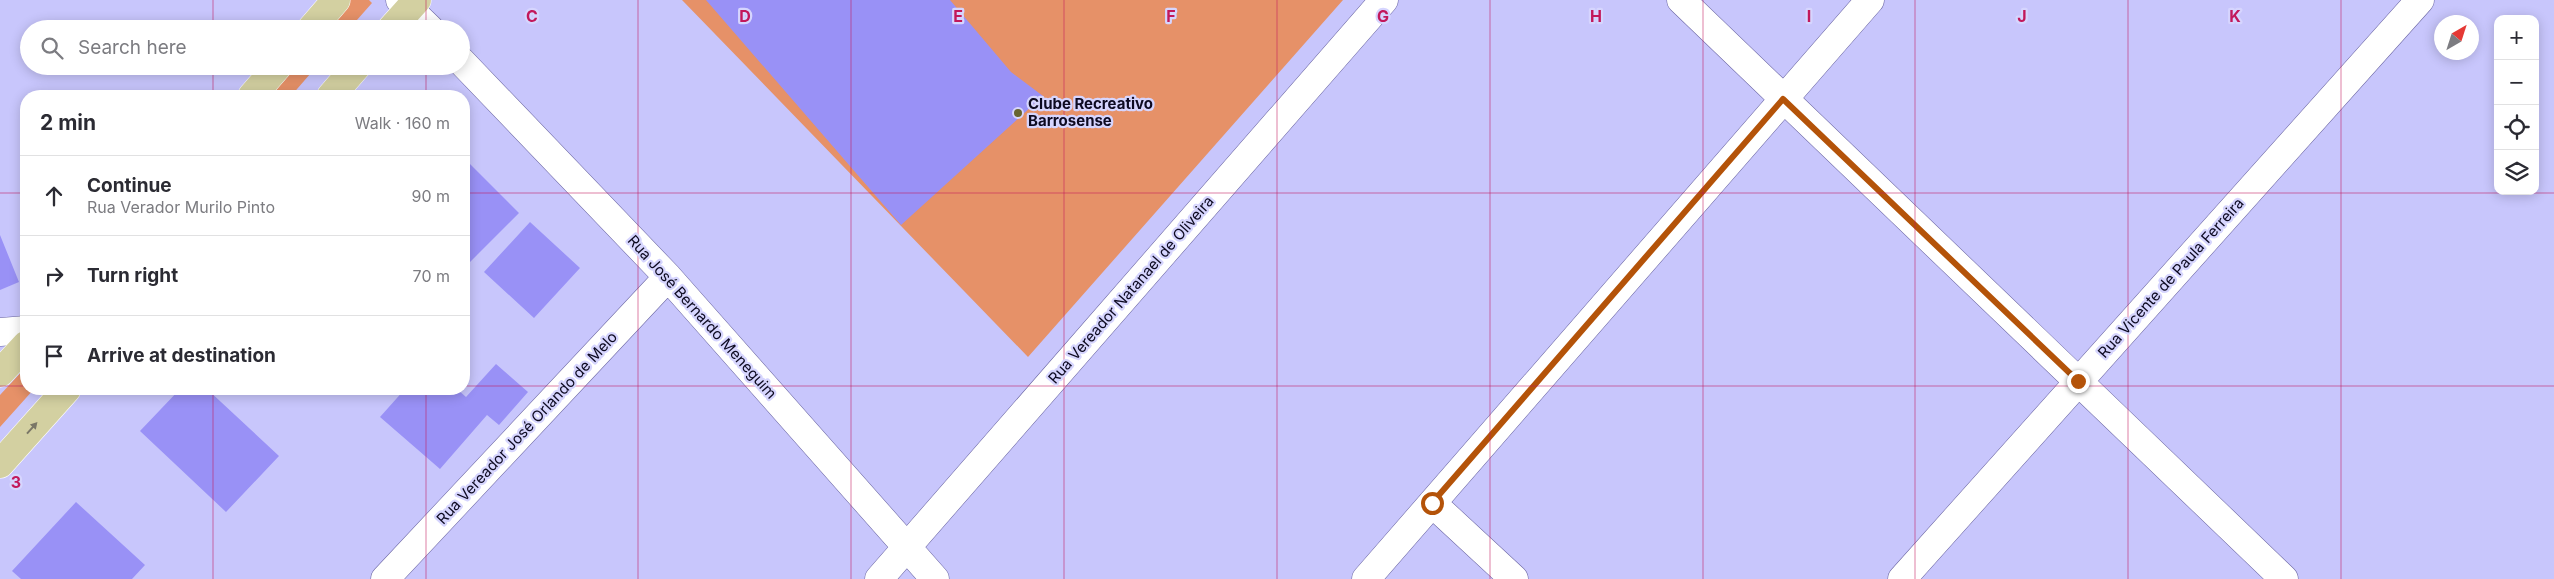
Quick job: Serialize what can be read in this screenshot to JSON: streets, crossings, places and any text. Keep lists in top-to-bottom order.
{
  "streets": {
    "street": [
      "Rua Vicente de Paula Ferreira",
      "Rua Vereador Natanael de Oliveira",
      "Rua José Bernardo Meneguim",
      "Rua Vereador José Orlando de Melo"
    ]
  },
  "crossings": [
    ["Rua Vereador Natanael de Oliveira", "Rua José Bernardo Meneguim"],
    ["Rua José Bernardo Meneguim", "Rua Vereador José Orlando de Melo"]
  ],
  "places": ["Clube Recreativo Barrosense"],
  "north": "top right",
  "page": {
    "map_buttons": ["+", "−"],
    "search": "Search here",
    "heading": ["2 min", "Walk · 160 m"],
    "list": [
      ["Continue", "Rua Verador Murilo Pinto", "90 m"],
      ["Turn right", "70 m"],
      "Arrive at destination"
    ]
  },
  "grid": {
    "columns": [
      "C",
      "D",
      "E",
      "F",
      "G",
      "H",
      "I",
      "J",
      "K"
    ],
    "rows": ["3"]
  }
}
